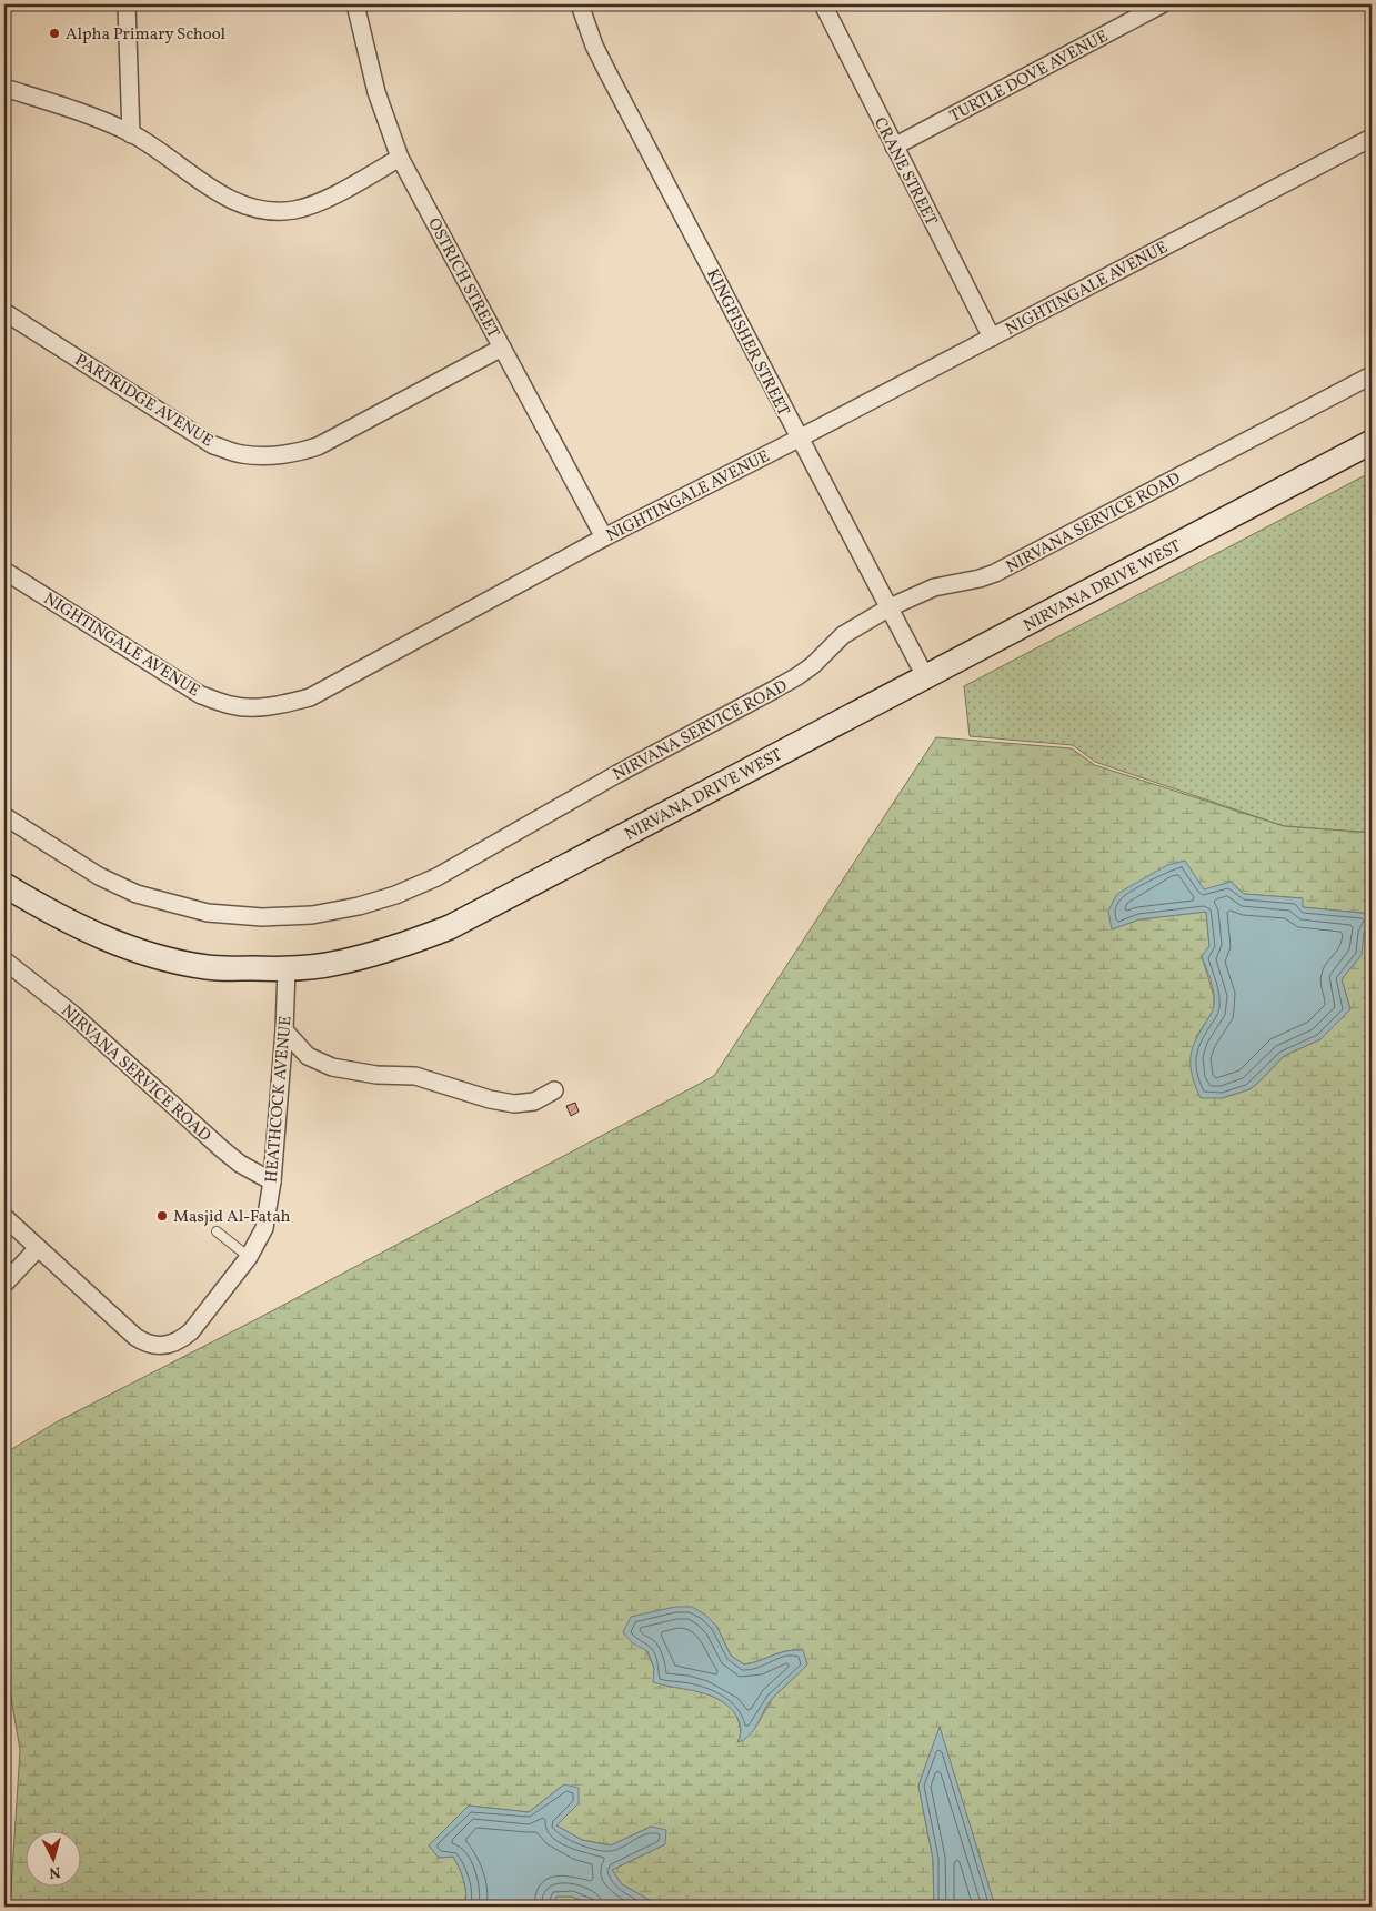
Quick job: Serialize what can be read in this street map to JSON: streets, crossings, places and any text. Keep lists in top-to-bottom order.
{
  "streets": {
    "main road": ["NIRVANA DRIVE WEST"],
    "street": [
      "TURTLE DOVE AVENUE",
      "CRANE STREET",
      "OSTRICH STREET",
      "NIGHTINGALE AVENUE",
      "KINGFISHER STREET",
      "PARTRIDGE AVENUE",
      "NIRVANA SERVICE ROAD",
      "HEATHCOCK AVENUE"
    ]
  },
  "crossings": [
    ["TURTLE DOVE AVENUE", "CRANE STREET"],
    ["CRANE STREET", "NIGHTINGALE AVENUE"],
    ["OSTRICH STREET", "NIGHTINGALE AVENUE"],
    ["OSTRICH STREET", "PARTRIDGE AVENUE"],
    ["NIGHTINGALE AVENUE", "KINGFISHER STREET"],
    ["KINGFISHER STREET", "NIRVANA SERVICE ROAD"],
    ["KINGFISHER STREET", "NIRVANA DRIVE WEST"],
    ["NIRVANA SERVICE ROAD", "HEATHCOCK AVENUE"],
    ["NIRVANA DRIVE WEST", "HEATHCOCK AVENUE"]
  ],
  "places": ["Alpha Primary School", "Masjid Al-Fatah"],
  "north": "bottom"
}
